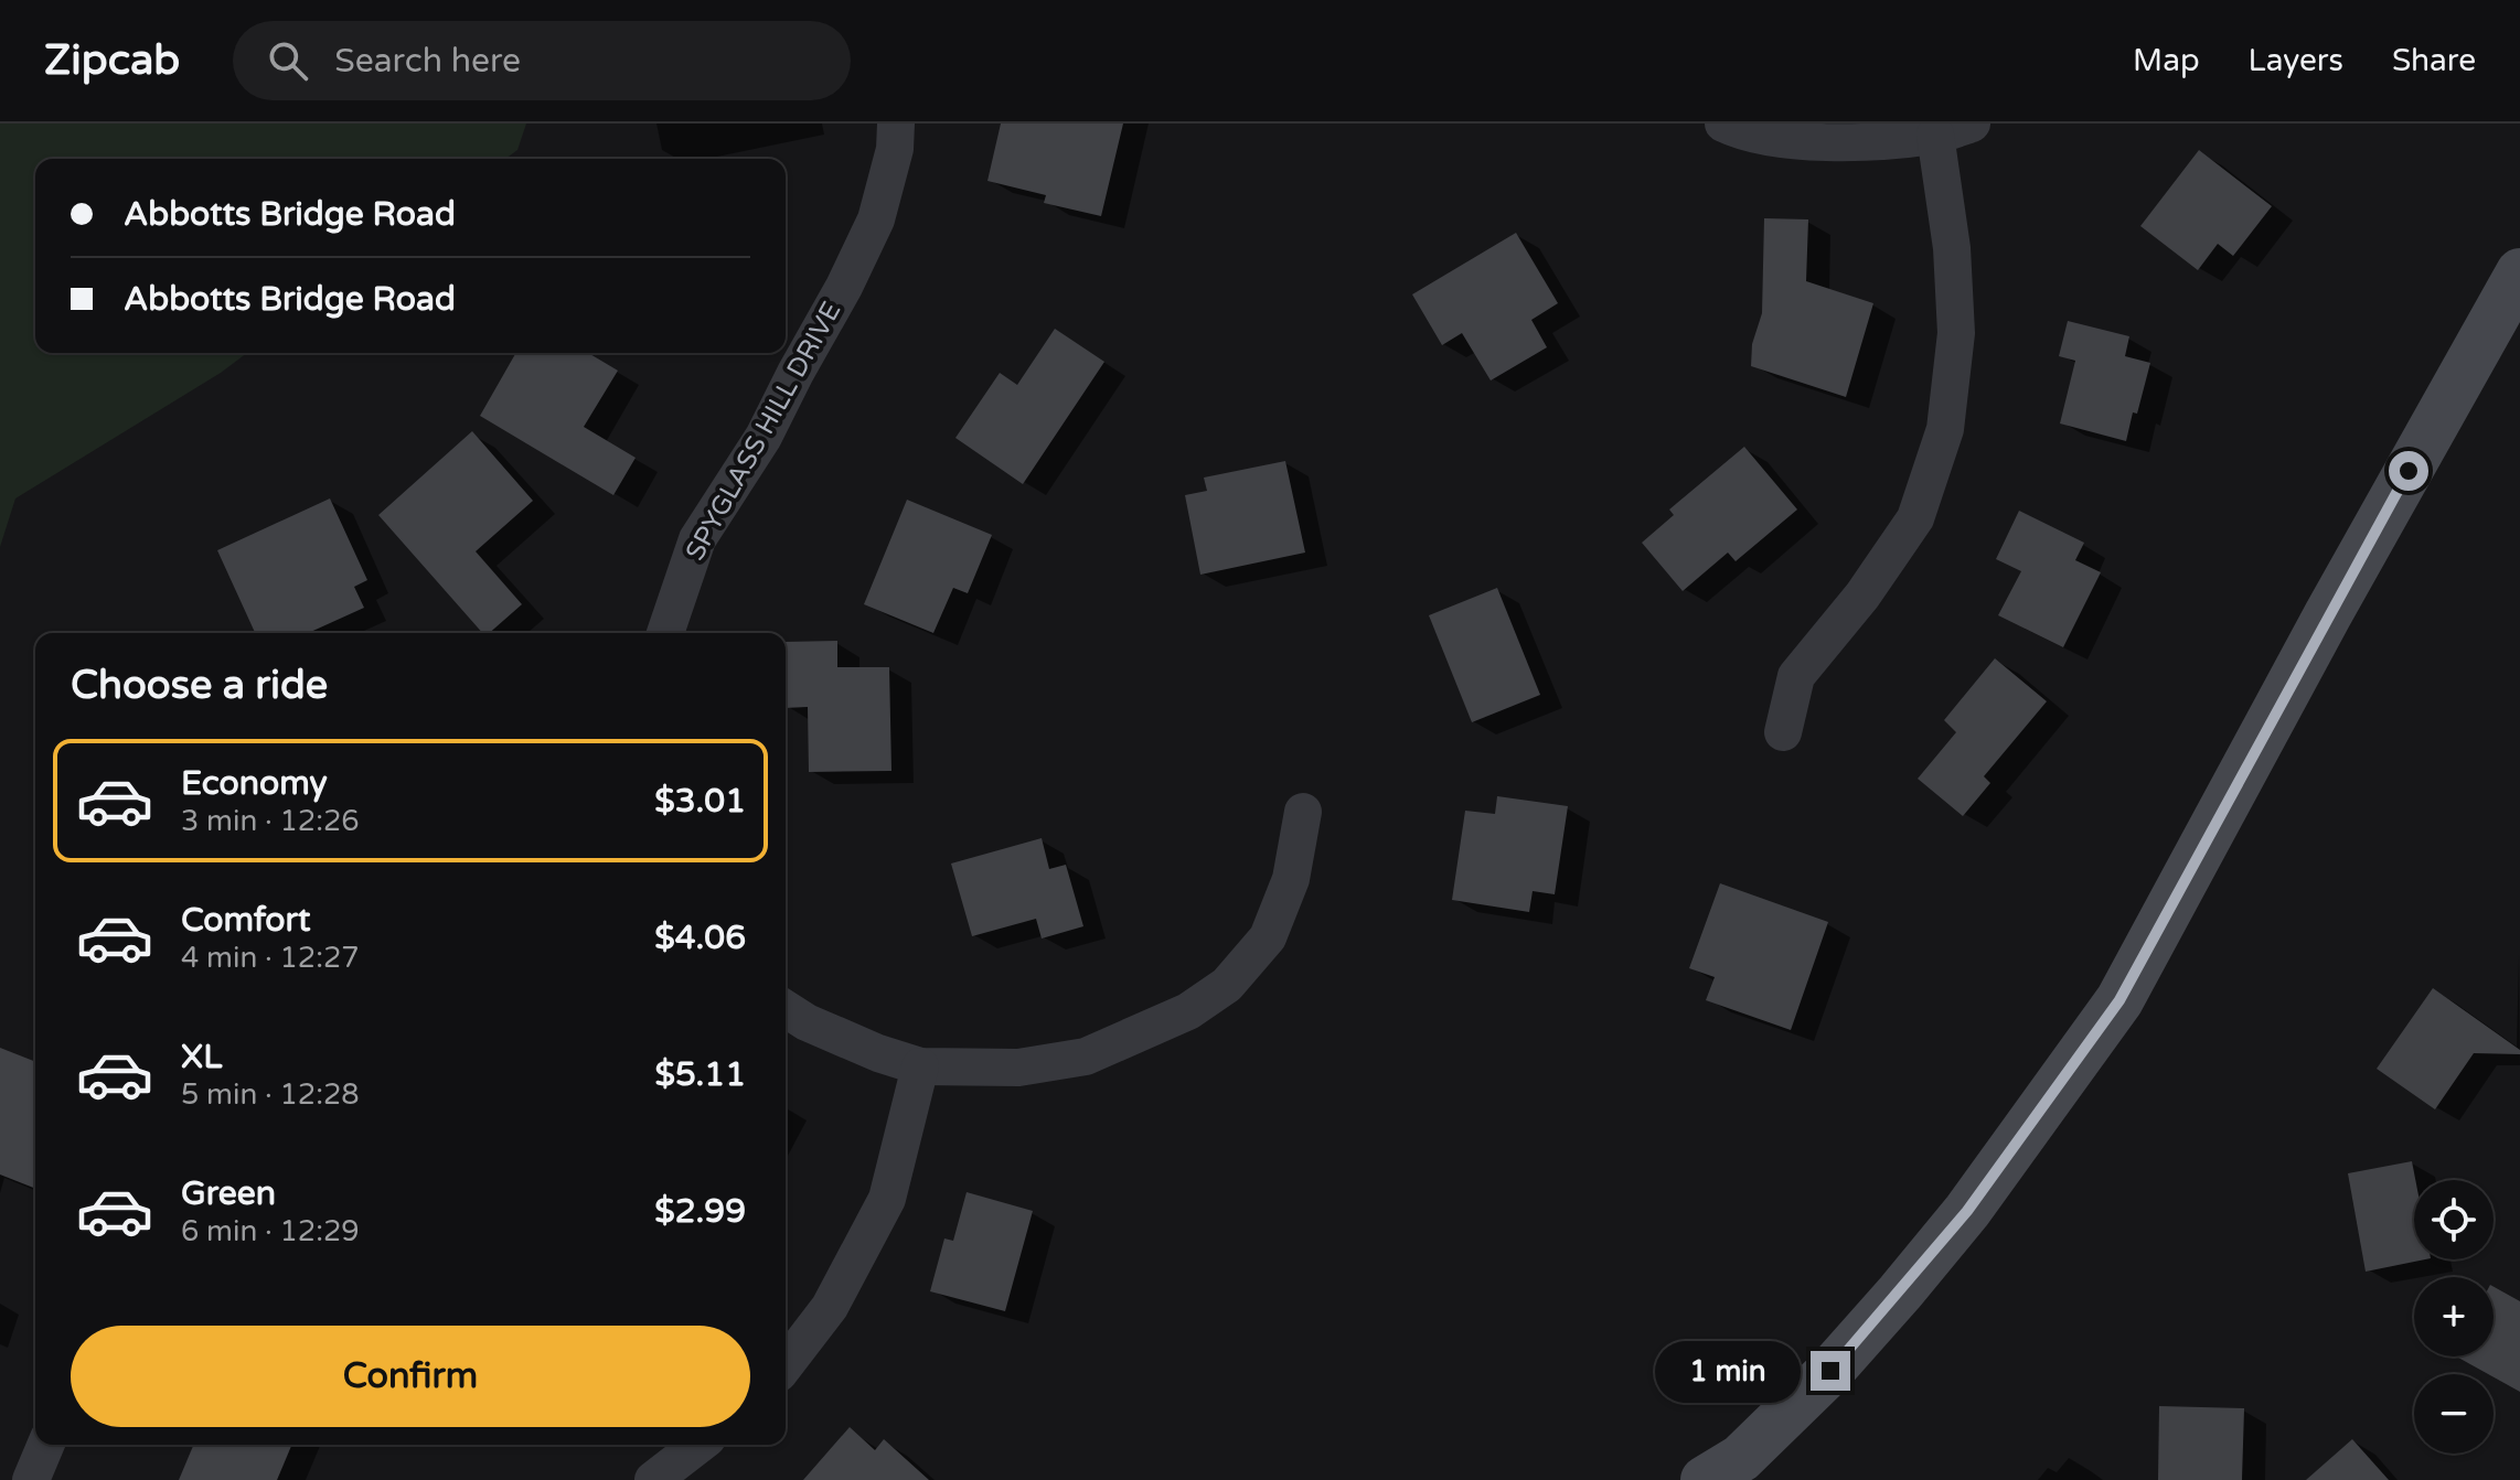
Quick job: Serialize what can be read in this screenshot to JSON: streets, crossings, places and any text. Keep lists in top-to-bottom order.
{
  "streets": {
    "street": ["SPYGLASS HILL DRIVE"]
  },
  "page": {
    "header": "Zipcab",
    "search": "Search here",
    "nav": ["Map", "Layers", "Share"],
    "banner": ["Abbotts Bridge Road", "Abbotts Bridge Road"],
    "heading": "Choose a ride",
    "list": [
      {
        "name": "Economy",
        "note": "3 min · 12:26",
        "value": "$3.01"
      },
      {
        "name": "Comfort",
        "note": "4 min · 12:27",
        "value": "$4.06"
      },
      {
        "name": "XL",
        "note": "5 min · 12:28",
        "value": "$5.11"
      },
      {
        "name": "Green",
        "note": "6 min · 12:29",
        "value": "$2.99"
      }
    ],
    "map_buttons": ["+", "−"],
    "buttons": "Confirm",
    "bubble": "1 min"
  }
}
